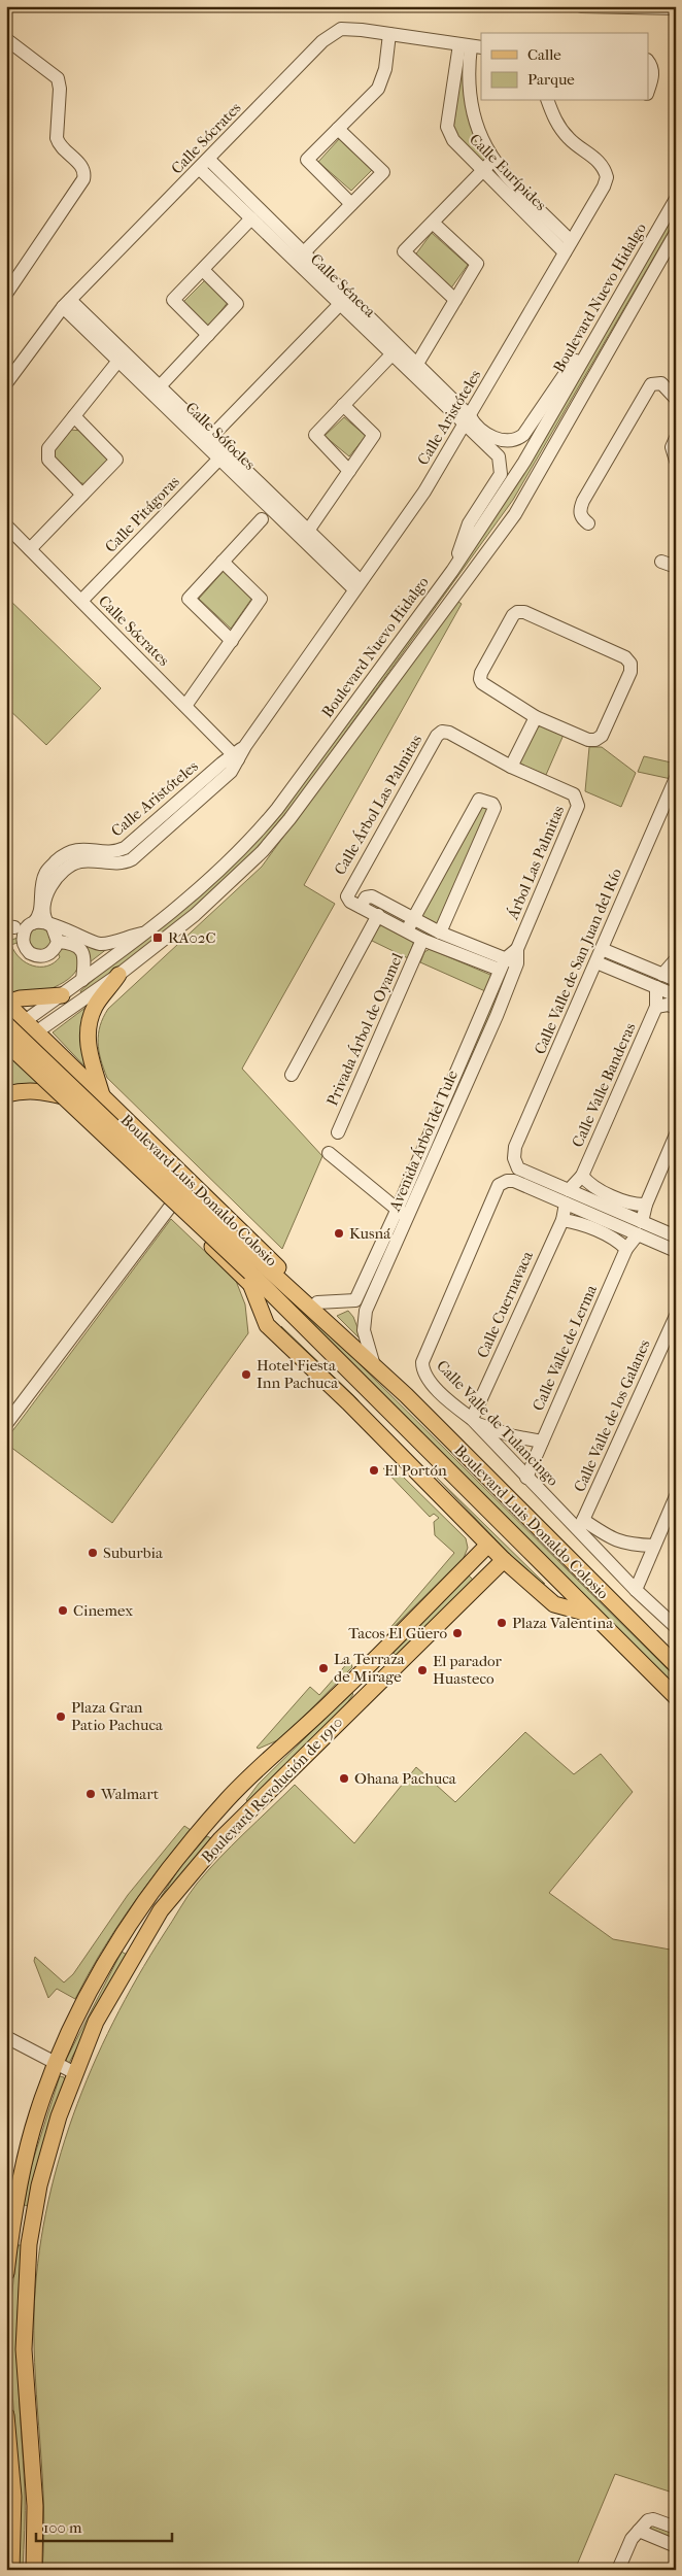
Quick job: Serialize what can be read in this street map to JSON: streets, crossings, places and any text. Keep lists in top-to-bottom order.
{
  "streets": {
    "main road": ["Boulevard Luis Donaldo Colosio", "Boulevard Revolución de 1910"],
    "street": [
      "Calle Sócrates",
      "Calle Eurípides",
      "Calle Séneca",
      "Boulevard Nuevo Hidalgo",
      "Calle Aristóteles",
      "Calle Sófocles",
      "Calle Pitágoras",
      "Calle Árbol Las Palmitas",
      "Árbol Las Palmitas",
      "Calle Valle de San Juan del Río",
      "Privada Árbol de Oyamel",
      "Calle Valle Banderas",
      "Avenida Árbol del Tule",
      "Calle Cuernavaca",
      "Calle Valle de Lerma",
      "Calle Valle de los Galanes",
      "Calle Valle de Tulancingo"
    ]
  },
  "crossings": [
    ["Calle Sócrates", "Calle Eurípides"],
    ["Calle Sócrates", "Calle Séneca"],
    ["Calle Sócrates", "Calle Aristóteles"],
    ["Calle Sócrates", "Calle Sófocles"],
    ["Calle Sócrates", "Calle Pitágoras"],
    ["Calle Eurípides", "Calle Aristóteles"],
    ["Calle Séneca", "Calle Aristóteles"],
    ["Boulevard Nuevo Hidalgo", "Boulevard Luis Donaldo Colosio"],
    ["Calle Aristóteles", "Calle Sófocles"],
    ["Calle Sófocles", "Calle Pitágoras"],
    ["Calle Árbol Las Palmitas", "Árbol Las Palmitas"],
    ["Árbol Las Palmitas", "Avenida Árbol del Tule"],
    ["Calle Valle de San Juan del Río", "Calle Valle Banderas"],
    ["Avenida Árbol del Tule", "Boulevard Luis Donaldo Colosio"],
    ["Calle Cuernavaca", "Calle Valle de Tulancingo"],
    ["Calle Valle de Lerma", "Calle Valle de Tulancingo"],
    ["Calle Valle de los Galanes", "Calle Valle de Tulancingo"]
  ],
  "places": {
    "transit": ["RA02C"],
    "other": [
      "Kusná",
      "Hotel Fiesta Inn Pachuca",
      "El Portón",
      "Suburbia",
      "Cinemex",
      "Plaza Valentina",
      "Tacos El Güero",
      "La Terraza de Mirage",
      "El parador Huasteco",
      "Plaza Gran Patio Pachuca",
      "Ohana Pachuca",
      "Walmart"
    ]
  },
  "legend": ["Calle", "Parque"],
  "scale_bar": "100 m"
}
